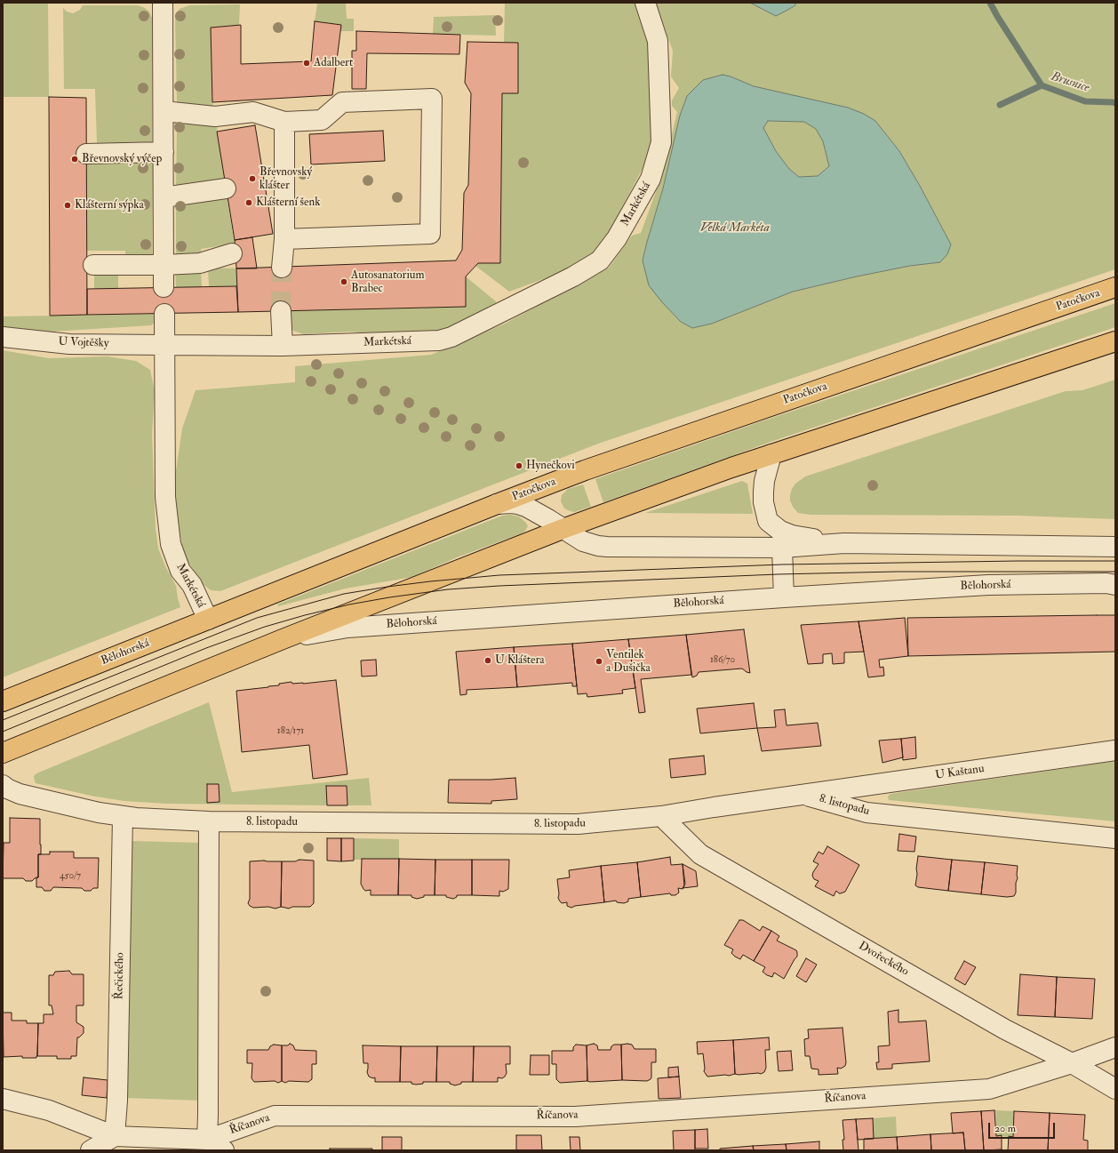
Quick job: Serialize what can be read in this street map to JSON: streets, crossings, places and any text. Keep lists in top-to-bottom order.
{
  "streets": {
    "main road": ["Patočkova", "Bělohorská"],
    "street": [
      "Markétská",
      "U Vojtěšky",
      "U Kaštanu",
      "8. listopadu",
      "Dvořeckého",
      "Řečického",
      "Říčanova"
    ]
  },
  "crossings": [
    ["Markétská", "U Vojtěšky"],
    ["Markétská", "Bělohorská"],
    ["Patočkova", "Bělohorská"],
    ["U Kaštanu", "8. listopadu"],
    ["8. listopadu", "Dvořeckého"],
    ["8. listopadu", "Řečického"],
    ["Dvořeckého", "Říčanova"],
    ["Řečického", "Říčanova"]
  ],
  "water": ["Brusnice", "Velká Markéta"],
  "places": [
    "Adalbert",
    "Břevnovský výčep",
    "Břevnovský klášter",
    "Klášterní šenk",
    "Klášterní sýpka",
    "Autosanatorium Brabec",
    "Hynečkovi",
    "U Kláštera",
    "Ventilek a Dušička"
  ],
  "house_numbers": ["186/70", "182/171", "450/7"],
  "scale_bar": "20 m"
}
